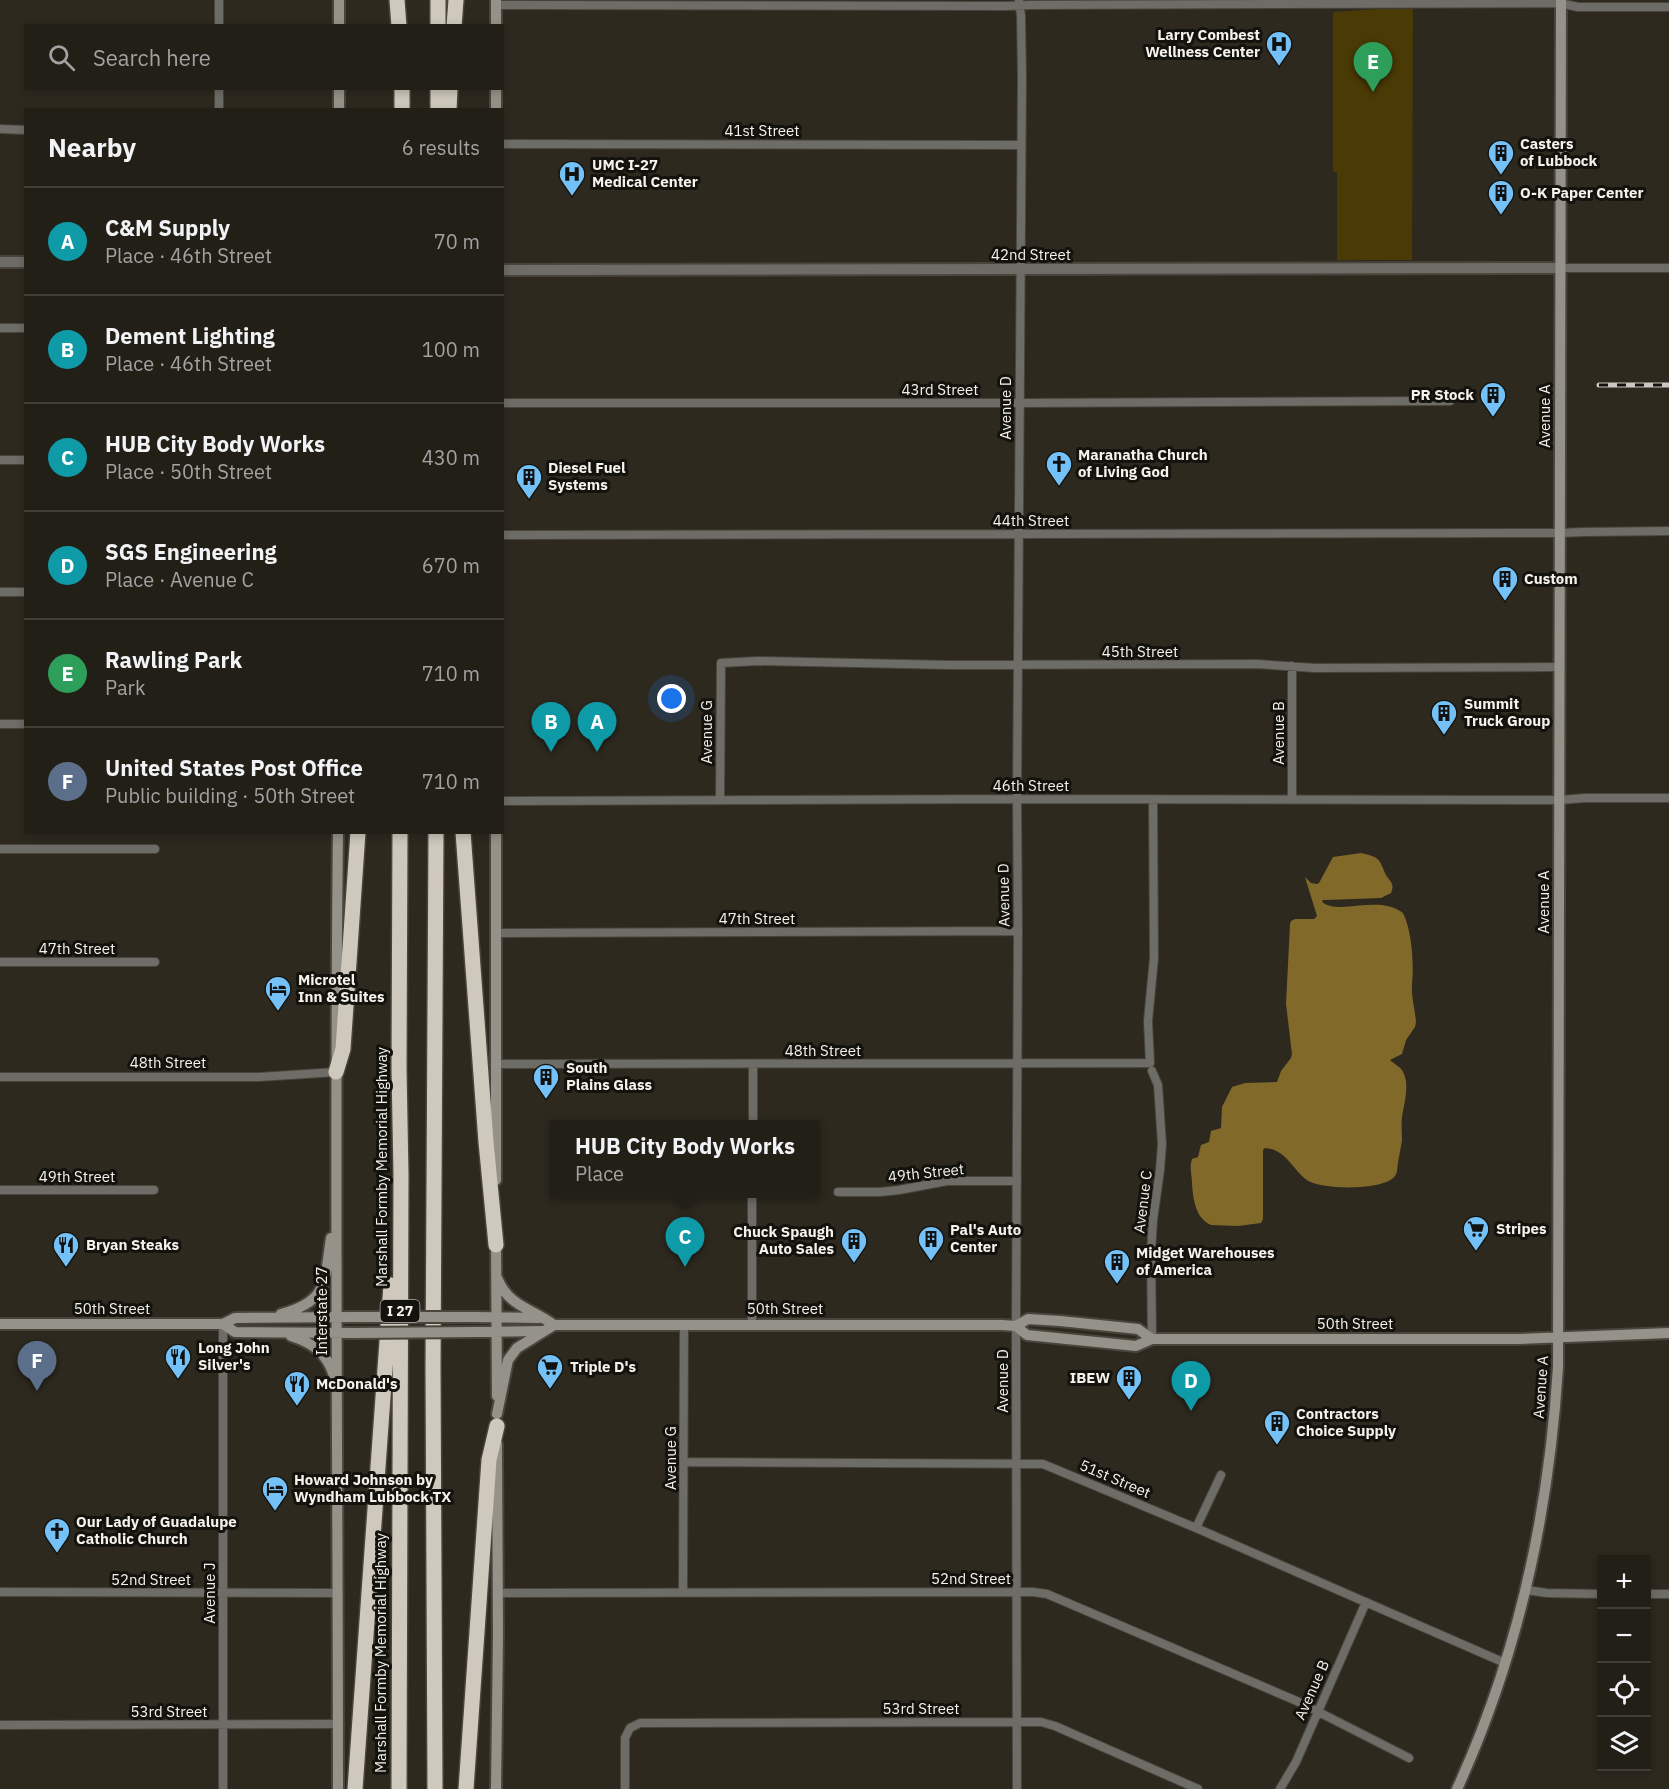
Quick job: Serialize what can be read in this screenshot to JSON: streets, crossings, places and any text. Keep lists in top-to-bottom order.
{
  "streets": {
    "highway": ["Marshall Formby Memorial Highway", "I 27"],
    "main road": ["Avenue A", "50th Street", "Interstate 27"],
    "street": [
      "41st Street",
      "42nd Street",
      "43rd Street",
      "Avenue D",
      "44th Street",
      "45th Street",
      "Avenue G",
      "Avenue B",
      "46th Street",
      "47th Street",
      "48th Street",
      "49th Street",
      "Avenue C",
      "51st Street",
      "52nd Street",
      "Avenue J",
      "53rd Street"
    ]
  },
  "crossings": [
    ["41st Street", "Avenue D"],
    ["42nd Street", "Avenue D"],
    ["42nd Street", "Avenue A"],
    ["43rd Street", "Avenue D"],
    ["Avenue D", "44th Street"],
    ["Avenue D", "45th Street"],
    ["Avenue D", "46th Street"],
    ["Avenue D", "47th Street"],
    ["Avenue D", "48th Street"],
    ["Avenue D", "49th Street"],
    ["Avenue D", "50th Street"],
    ["Avenue D", "51st Street"],
    ["Avenue D", "52nd Street"],
    ["Avenue D", "53rd Street"],
    ["Avenue A", "44th Street"],
    ["Avenue A", "45th Street"],
    ["Avenue A", "46th Street"],
    ["Avenue A", "50th Street"],
    ["Avenue A", "51st Street"],
    ["45th Street", "Avenue G"],
    ["45th Street", "Avenue B"],
    ["Avenue G", "46th Street"],
    ["Avenue G", "50th Street"],
    ["Avenue G", "51st Street"],
    ["Avenue G", "52nd Street"],
    ["Avenue B", "46th Street"],
    ["Avenue B", "51st Street"],
    ["Avenue B", "52nd Street"],
    ["46th Street", "Avenue C"],
    ["48th Street", "Avenue C"],
    ["48th Street", "Interstate 27"],
    ["Avenue C", "50th Street"],
    ["50th Street", "Interstate 27"],
    ["50th Street", "Avenue J"],
    ["Interstate 27", "52nd Street"],
    ["Interstate 27", "53rd Street"],
    ["52nd Street", "Avenue J"],
    ["Avenue J", "53rd Street"]
  ],
  "places": {
    "hospital": ["Larry Combest Wellness Center", "UMC I-27 Medical Center"],
    "building": [
      "Casters of Lubbock",
      "O-K Paper Center",
      "PR Stock",
      "Diesel Fuel Systems",
      "Custom",
      "Summit Truck Group",
      "South Plains Glass",
      "Pal's Auto Center",
      "Chuck Spaugh Auto Sales",
      "Midget Warehouses of America",
      "IBEW",
      "Contractors Choice Supply"
    ],
    "church": ["Maranatha Church of Living God", "Our Lady of Guadalupe Catholic Church"],
    "hotel": ["Microtel Inn & Suites", "Howard Johnson by Wyndham Lubbock TX"],
    "supermarket": ["Stripes", "Triple D's"],
    "restaurant": ["Bryan Steaks", "Long John Silver's", "McDonald's"]
  },
  "page": {
    "search": "Search here",
    "pins": [
      "E",
      "A",
      "B",
      "C",
      "F",
      "D"
    ],
    "heading": ["Nearby", "6 results"],
    "list": [
      {
        "mark": "A",
        "name": "C&M Supply",
        "note": "Place · 46th Street",
        "value": "70 m"
      },
      {
        "mark": "B",
        "name": "Dement Lighting",
        "note": "Place · 46th Street",
        "value": "100 m"
      },
      {
        "mark": "C",
        "name": "HUB City Body Works",
        "note": "Place · 50th Street",
        "value": "430 m"
      },
      {
        "mark": "D",
        "name": "SGS Engineering",
        "note": "Place · Avenue C",
        "value": "670 m"
      },
      {
        "mark": "E",
        "name": "Rawling Park",
        "note": "Park",
        "value": "710 m"
      },
      {
        "mark": "F",
        "name": "United States Post Office",
        "note": "Public building · 50th Street",
        "value": "710 m"
      }
    ],
    "popup": ["HUB City Body Works", "Place"],
    "map_buttons": ["+", "−"]
  }
}
